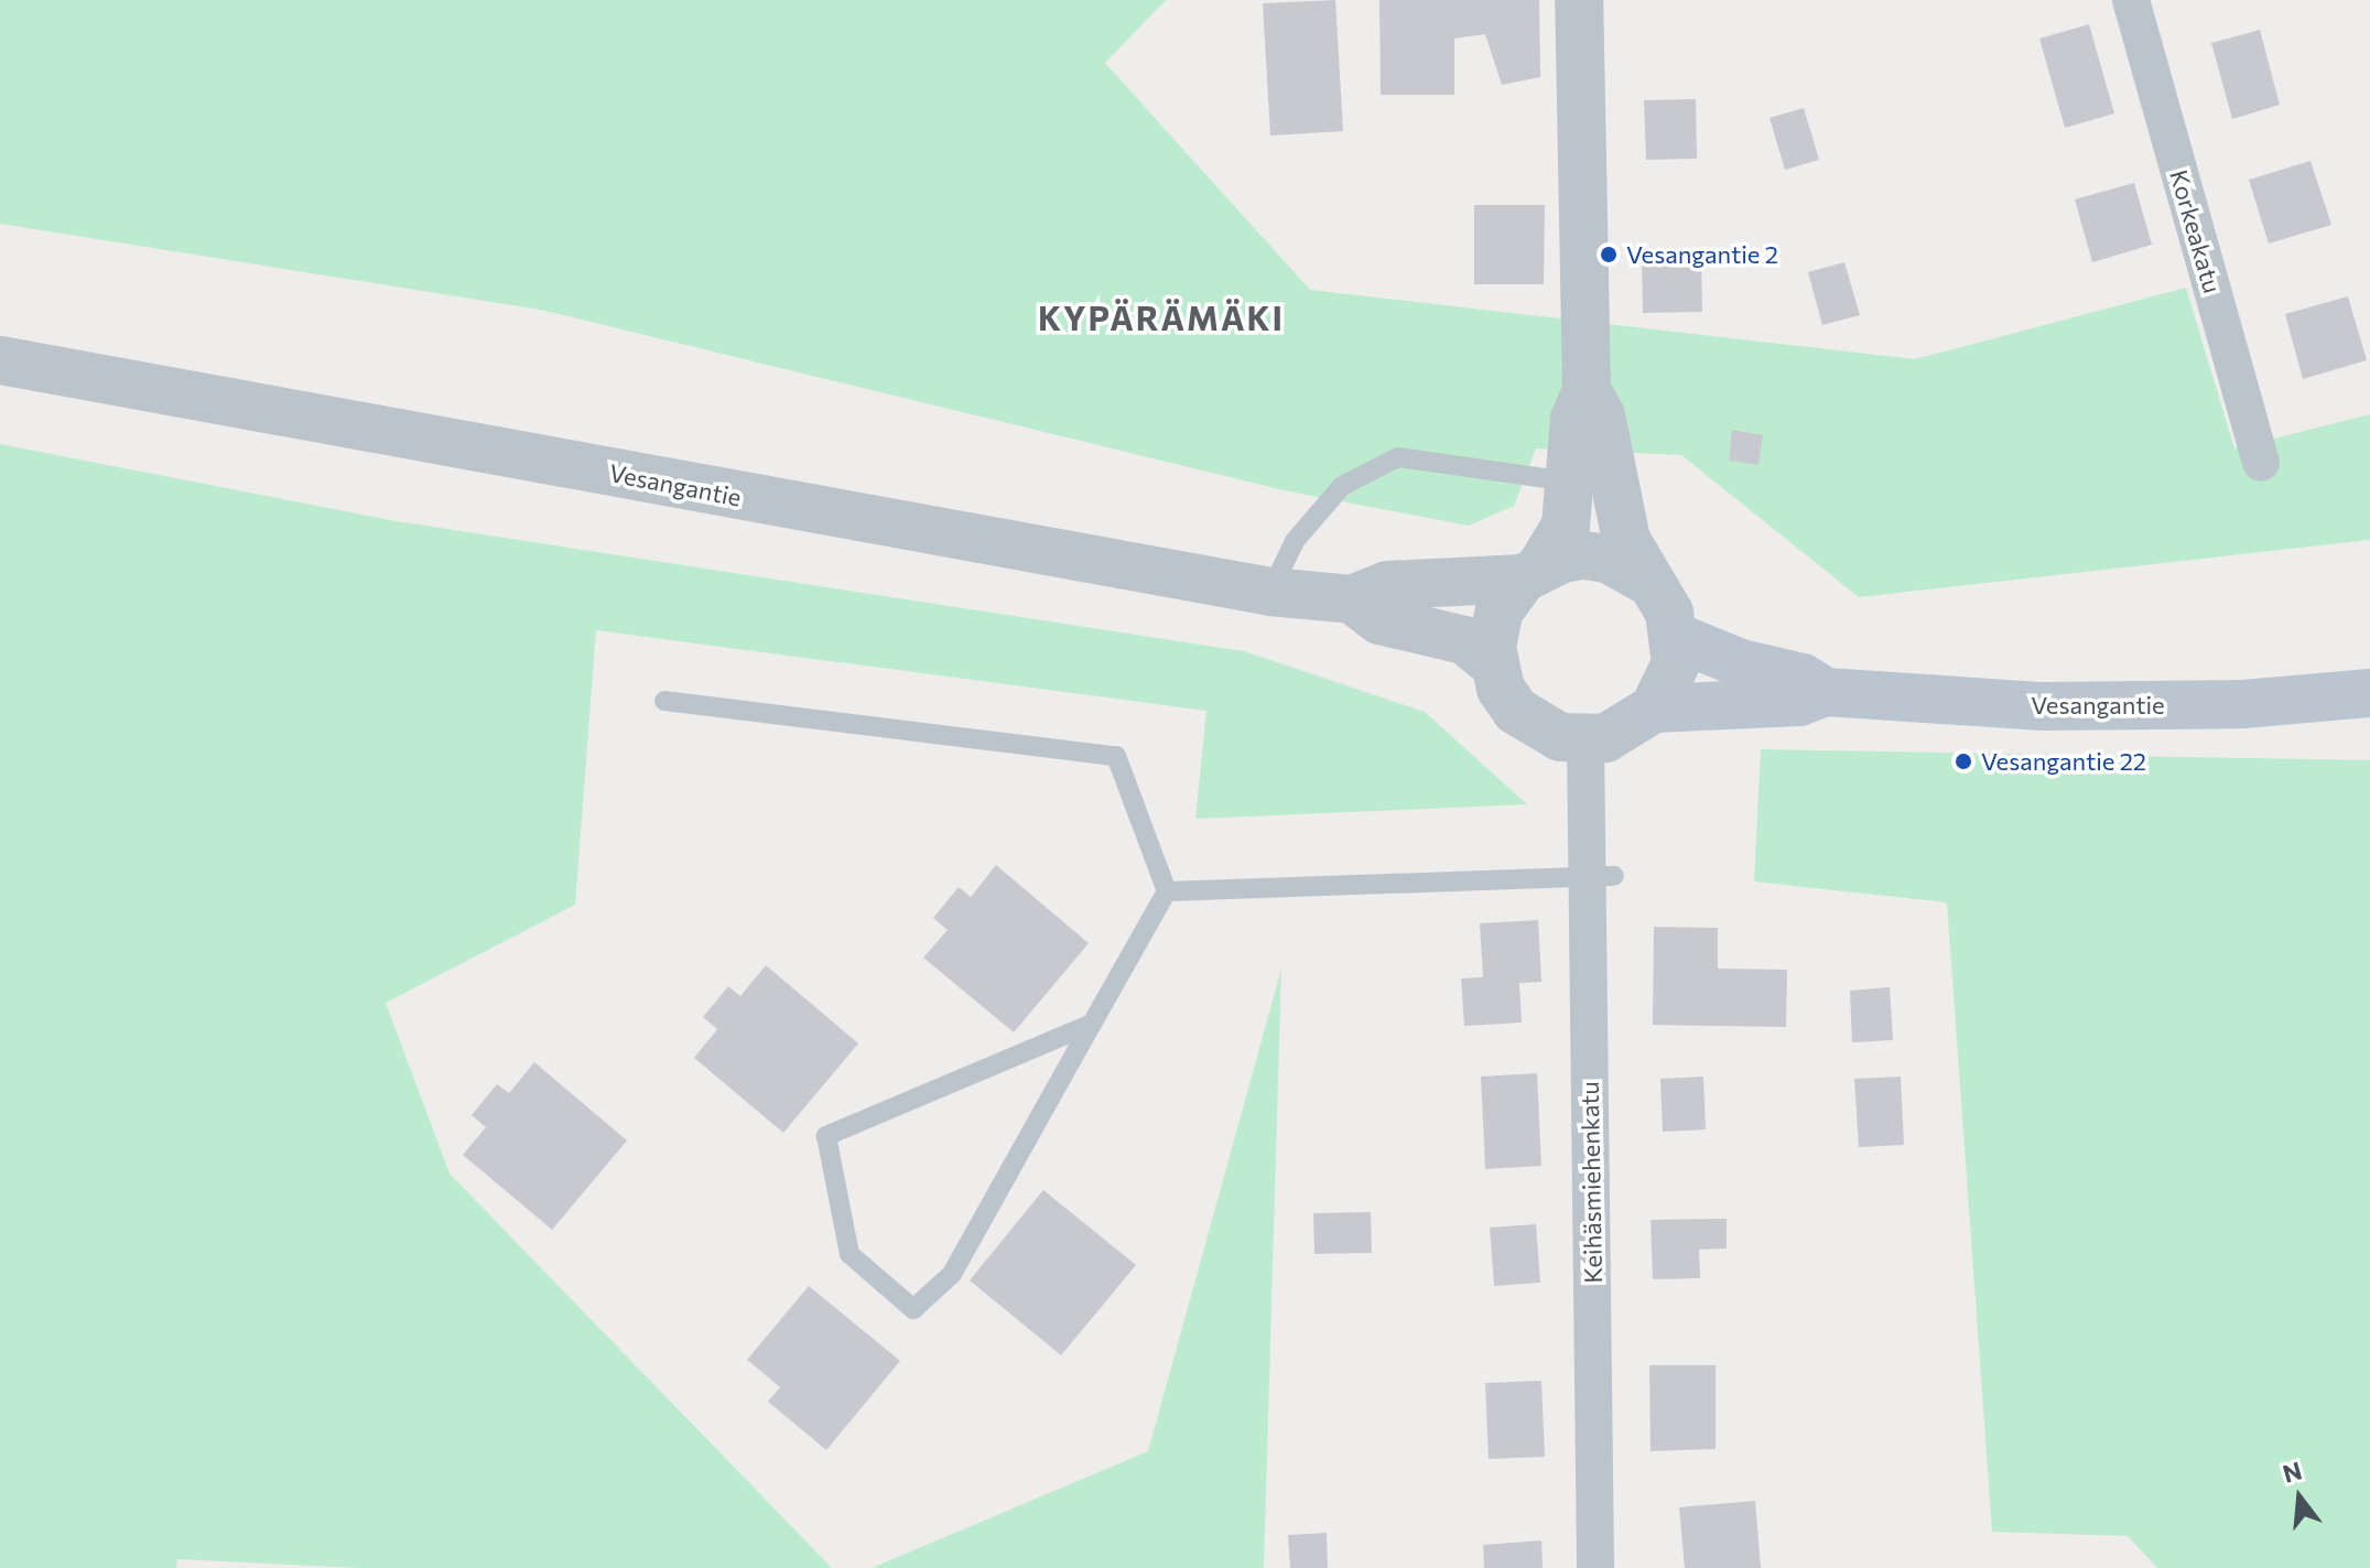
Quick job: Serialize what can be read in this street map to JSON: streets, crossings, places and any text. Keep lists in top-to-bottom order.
{
  "streets": {
    "main road": ["Vesangantie"],
    "street": ["Korkeakatu", "Keihäsmiehenkatu"]
  },
  "crossings": [
    ["Vesangantie", "Keihäsmiehenkatu"]
  ],
  "districts": ["KYPÄRÄMÄKI"],
  "places": ["Vesangantie 2", "Vesangantie 22"],
  "north": "top"
}
